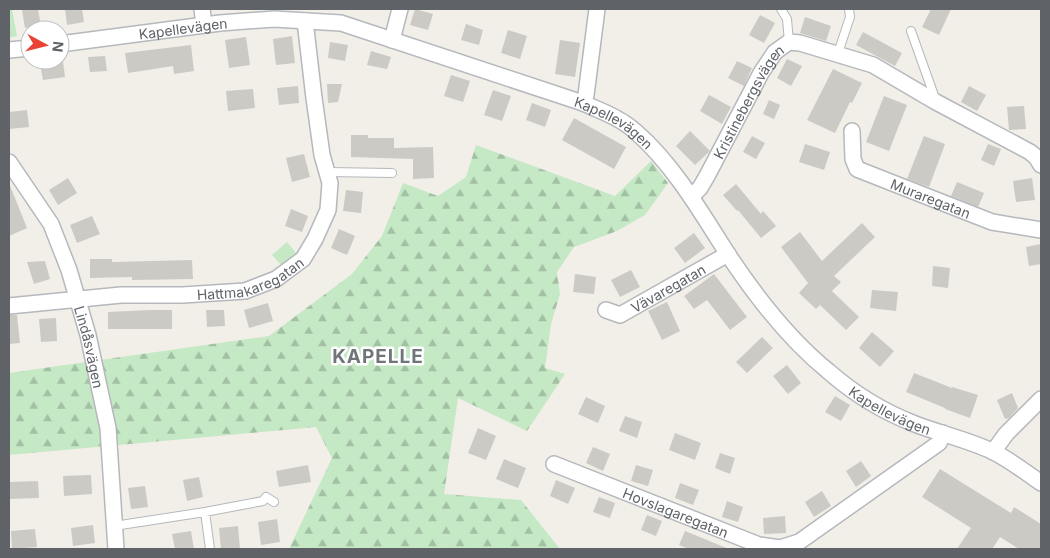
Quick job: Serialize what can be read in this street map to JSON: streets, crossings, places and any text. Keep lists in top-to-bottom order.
{
  "streets": {
    "street": [
      "Kapellevägen",
      "Kristinebergsvägen",
      "Muraregatan",
      "Hattmakaregatan",
      "Vävaregatan",
      "Lindåsvägen",
      "Hovslagaregatan"
    ]
  },
  "crossings": [
    ["Kapellevägen", "Kristinebergsvägen"],
    ["Kapellevägen", "Hattmakaregatan"],
    ["Kapellevägen", "Vävaregatan"],
    ["Kapellevägen", "Hovslagaregatan"],
    ["Hattmakaregatan", "Lindåsvägen"]
  ],
  "districts": ["KAPELLE"],
  "north": "right"
}
